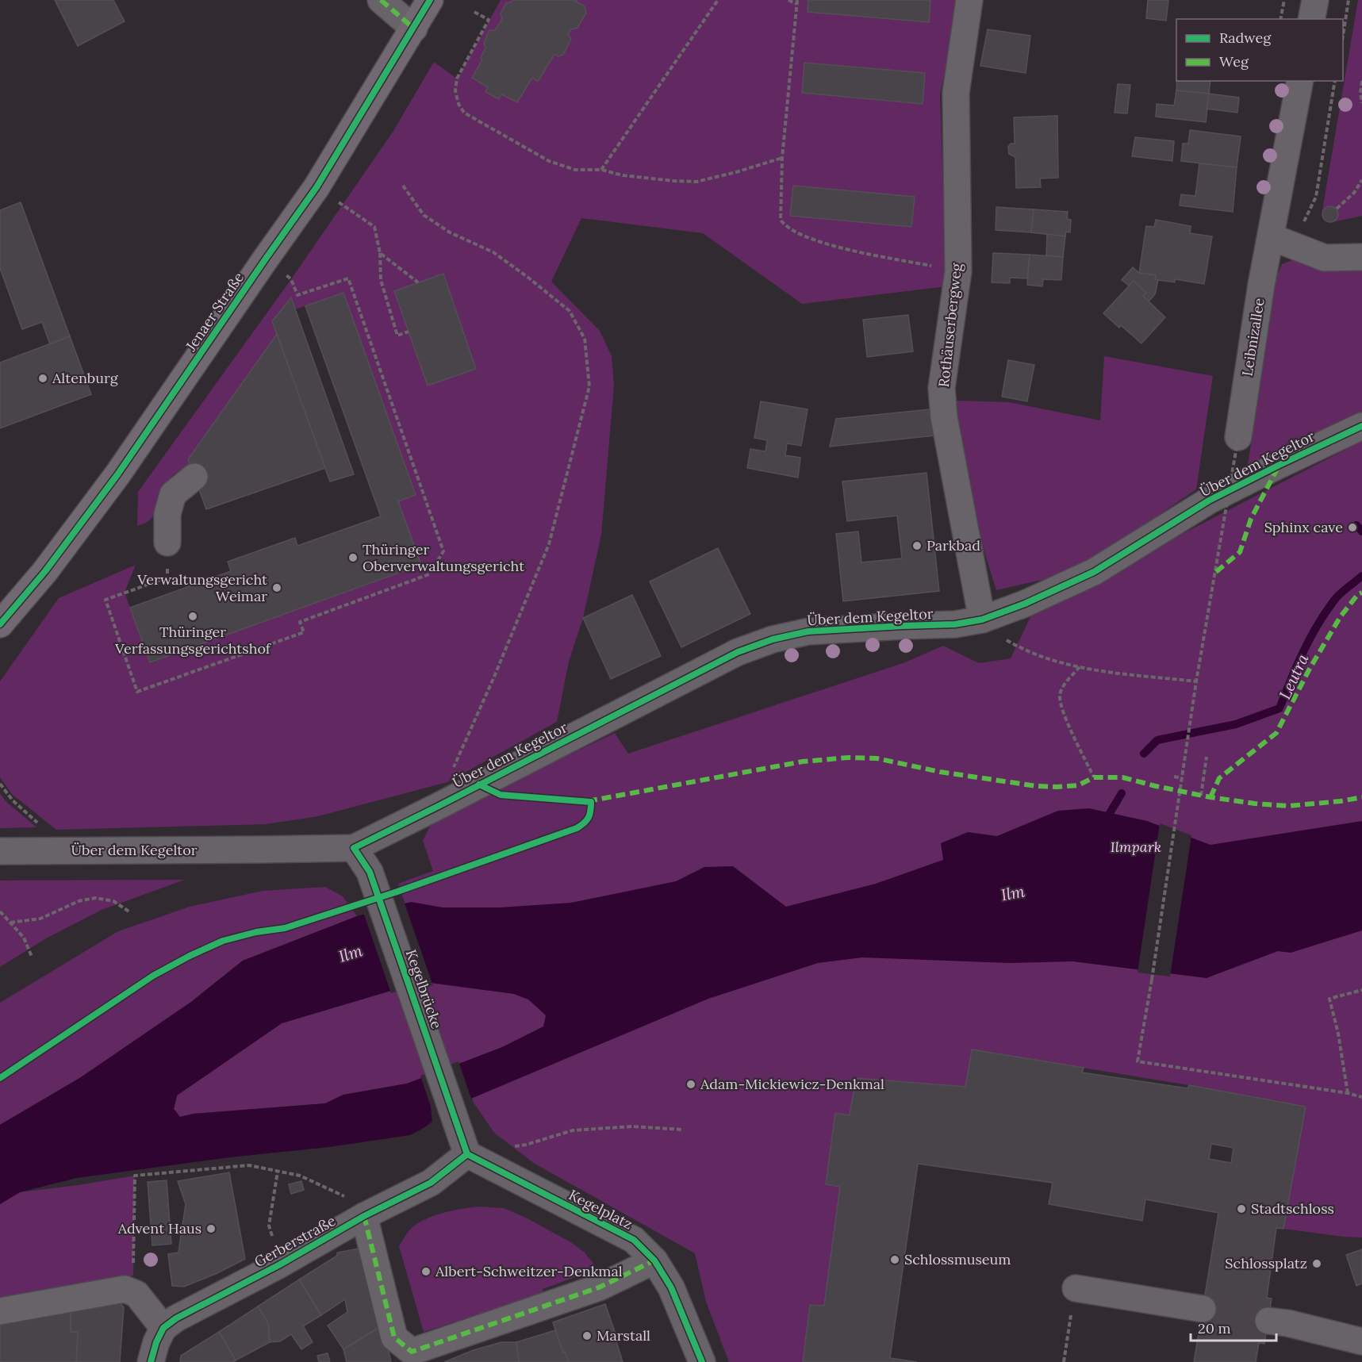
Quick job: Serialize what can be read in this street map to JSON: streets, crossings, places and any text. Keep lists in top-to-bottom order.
{
  "streets": {
    "main road": ["Jenaer Straße"],
    "street": [
      "Rothäuserbergweg",
      "Leibnizallee",
      "Über dem Kegeltor",
      "Kegelbrücke",
      "Kegelplatz",
      "Gerberstraße"
    ]
  },
  "crossings": [
    ["Rothäuserbergweg", "Über dem Kegeltor"],
    ["Über dem Kegeltor", "Kegelbrücke"],
    ["Kegelbrücke", "Kegelplatz"],
    ["Kegelbrücke", "Gerberstraße"],
    ["Kegelplatz", "Gerberstraße"]
  ],
  "water": ["Leutra", "Ilm"],
  "parks": ["Ilmpark"],
  "places": [
    "Altenburg",
    "Sphinx cave",
    "Parkbad",
    "Thüringer Oberverwaltungsgericht",
    "Verwaltungsgericht Weimar",
    "Thüringer Verfassungsgerichtshof",
    "Adam-Mickiewicz-Denkmal",
    "Stadtschloss",
    "Advent Haus",
    "Schlossmuseum",
    "Schlossplatz",
    "Albert-Schweitzer-Denkmal",
    "Marstall"
  ],
  "legend": ["Radweg", "Weg"],
  "scale_bar": "20 m"
}
